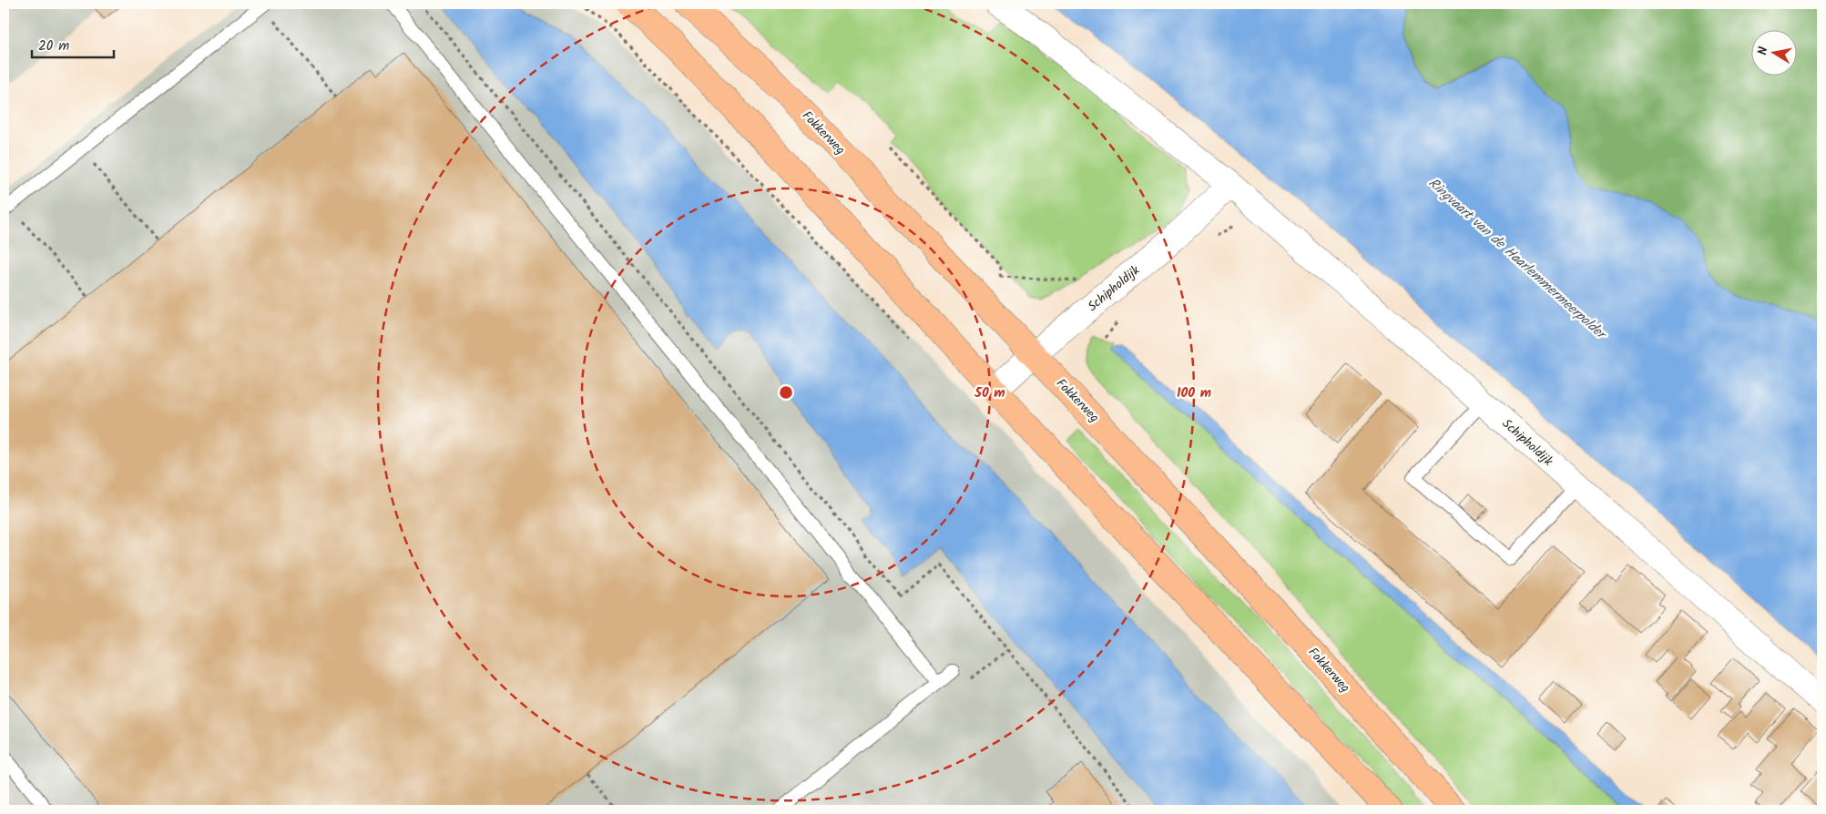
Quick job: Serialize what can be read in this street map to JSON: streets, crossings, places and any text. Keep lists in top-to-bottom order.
{
  "streets": {
    "main road": ["Fokkerweg"],
    "street": ["Schipholdijk"]
  },
  "crossings": [
    ["Fokkerweg", "Schipholdijk"]
  ],
  "water": ["Ringvaart van de Haarlemmermeerpolder"],
  "scale_bar": "20 m",
  "north": "left",
  "rings": ["50 m", "100 m"]
}
